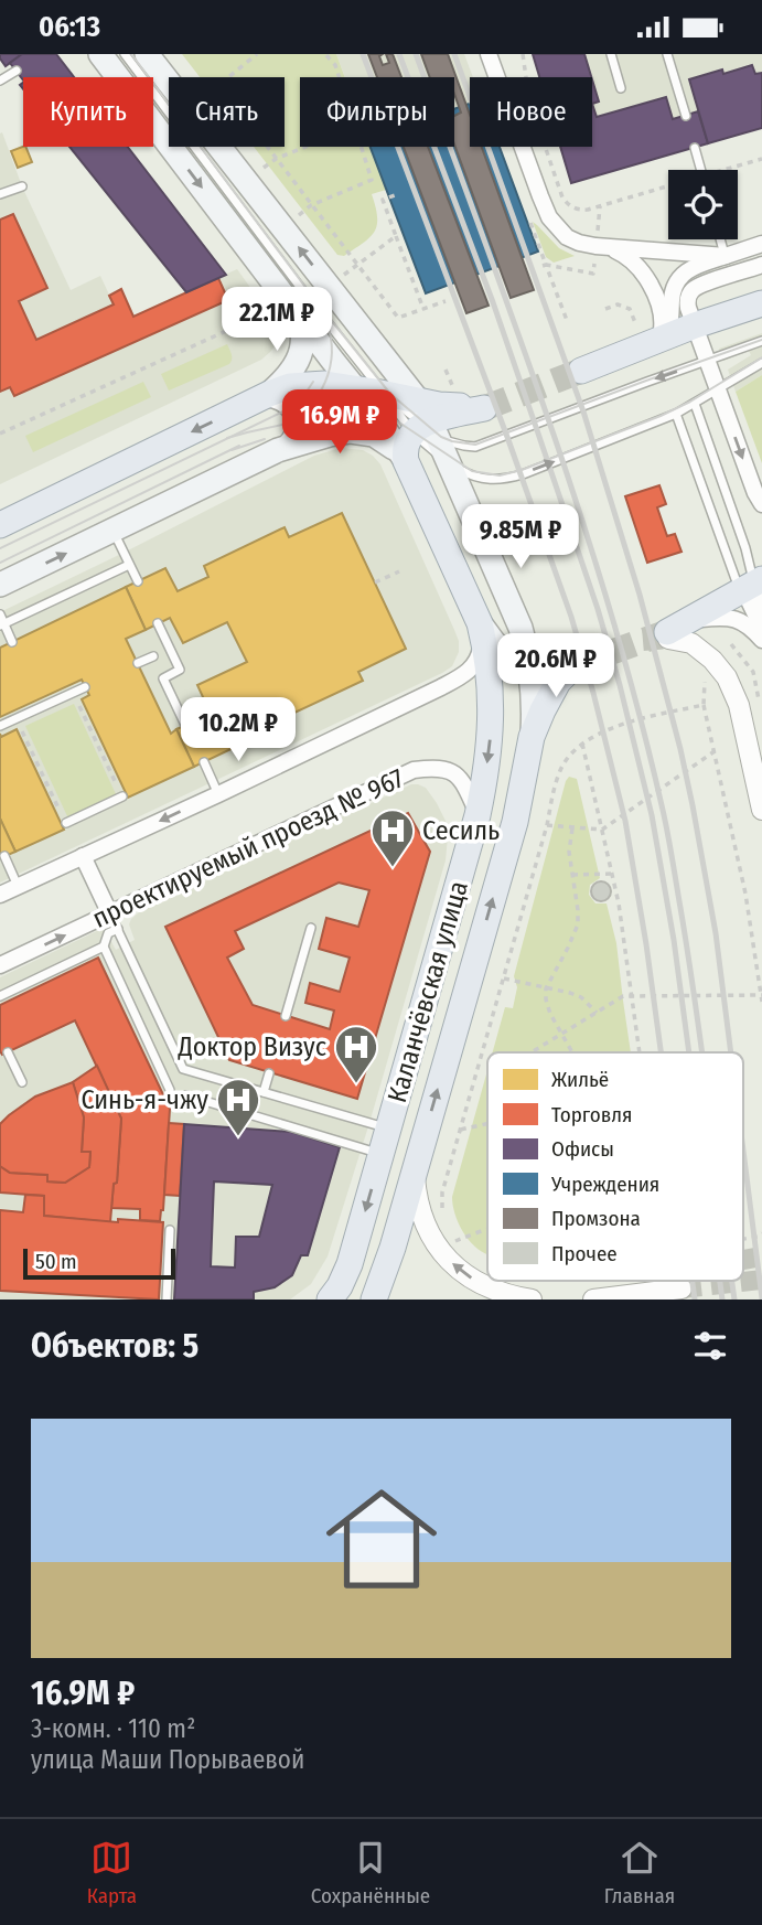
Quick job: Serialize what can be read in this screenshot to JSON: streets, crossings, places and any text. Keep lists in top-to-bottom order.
{
  "streets": {
    "main road": ["Каланчёвская улица"],
    "street": ["проектируемый проезд № 967"]
  },
  "crossings": [
    ["проектируемый проезд № 967", "Каланчёвская улица"]
  ],
  "places": {
    "hospital": ["Сесиль", "Доктор Визус", "Синь-я-чжу"]
  },
  "legend": [
    "Жильё",
    "Торговля",
    "Офисы",
    "Учреждения",
    "Промзона",
    "Прочее"
  ],
  "scale_bar": "50 m",
  "page": {
    "status": "06:13",
    "chip": [
      "Купить",
      "Снять",
      "Фильтры",
      "Новое"
    ],
    "price": [
      "22.1M ₽",
      "16.9M ₽",
      "9.85M ₽",
      "20.6M ₽",
      "10.2M ₽"
    ],
    "scale": "50 m",
    "heading": "Объектов: 5",
    "list": [
      {
        "name": "16.9M ₽",
        "note": "3-комн. · 110 m² · улица Маши Порываевой"
      }
    ],
    "tabs": ["Карта", "Сохранённые", "Главная"]
  }
}
